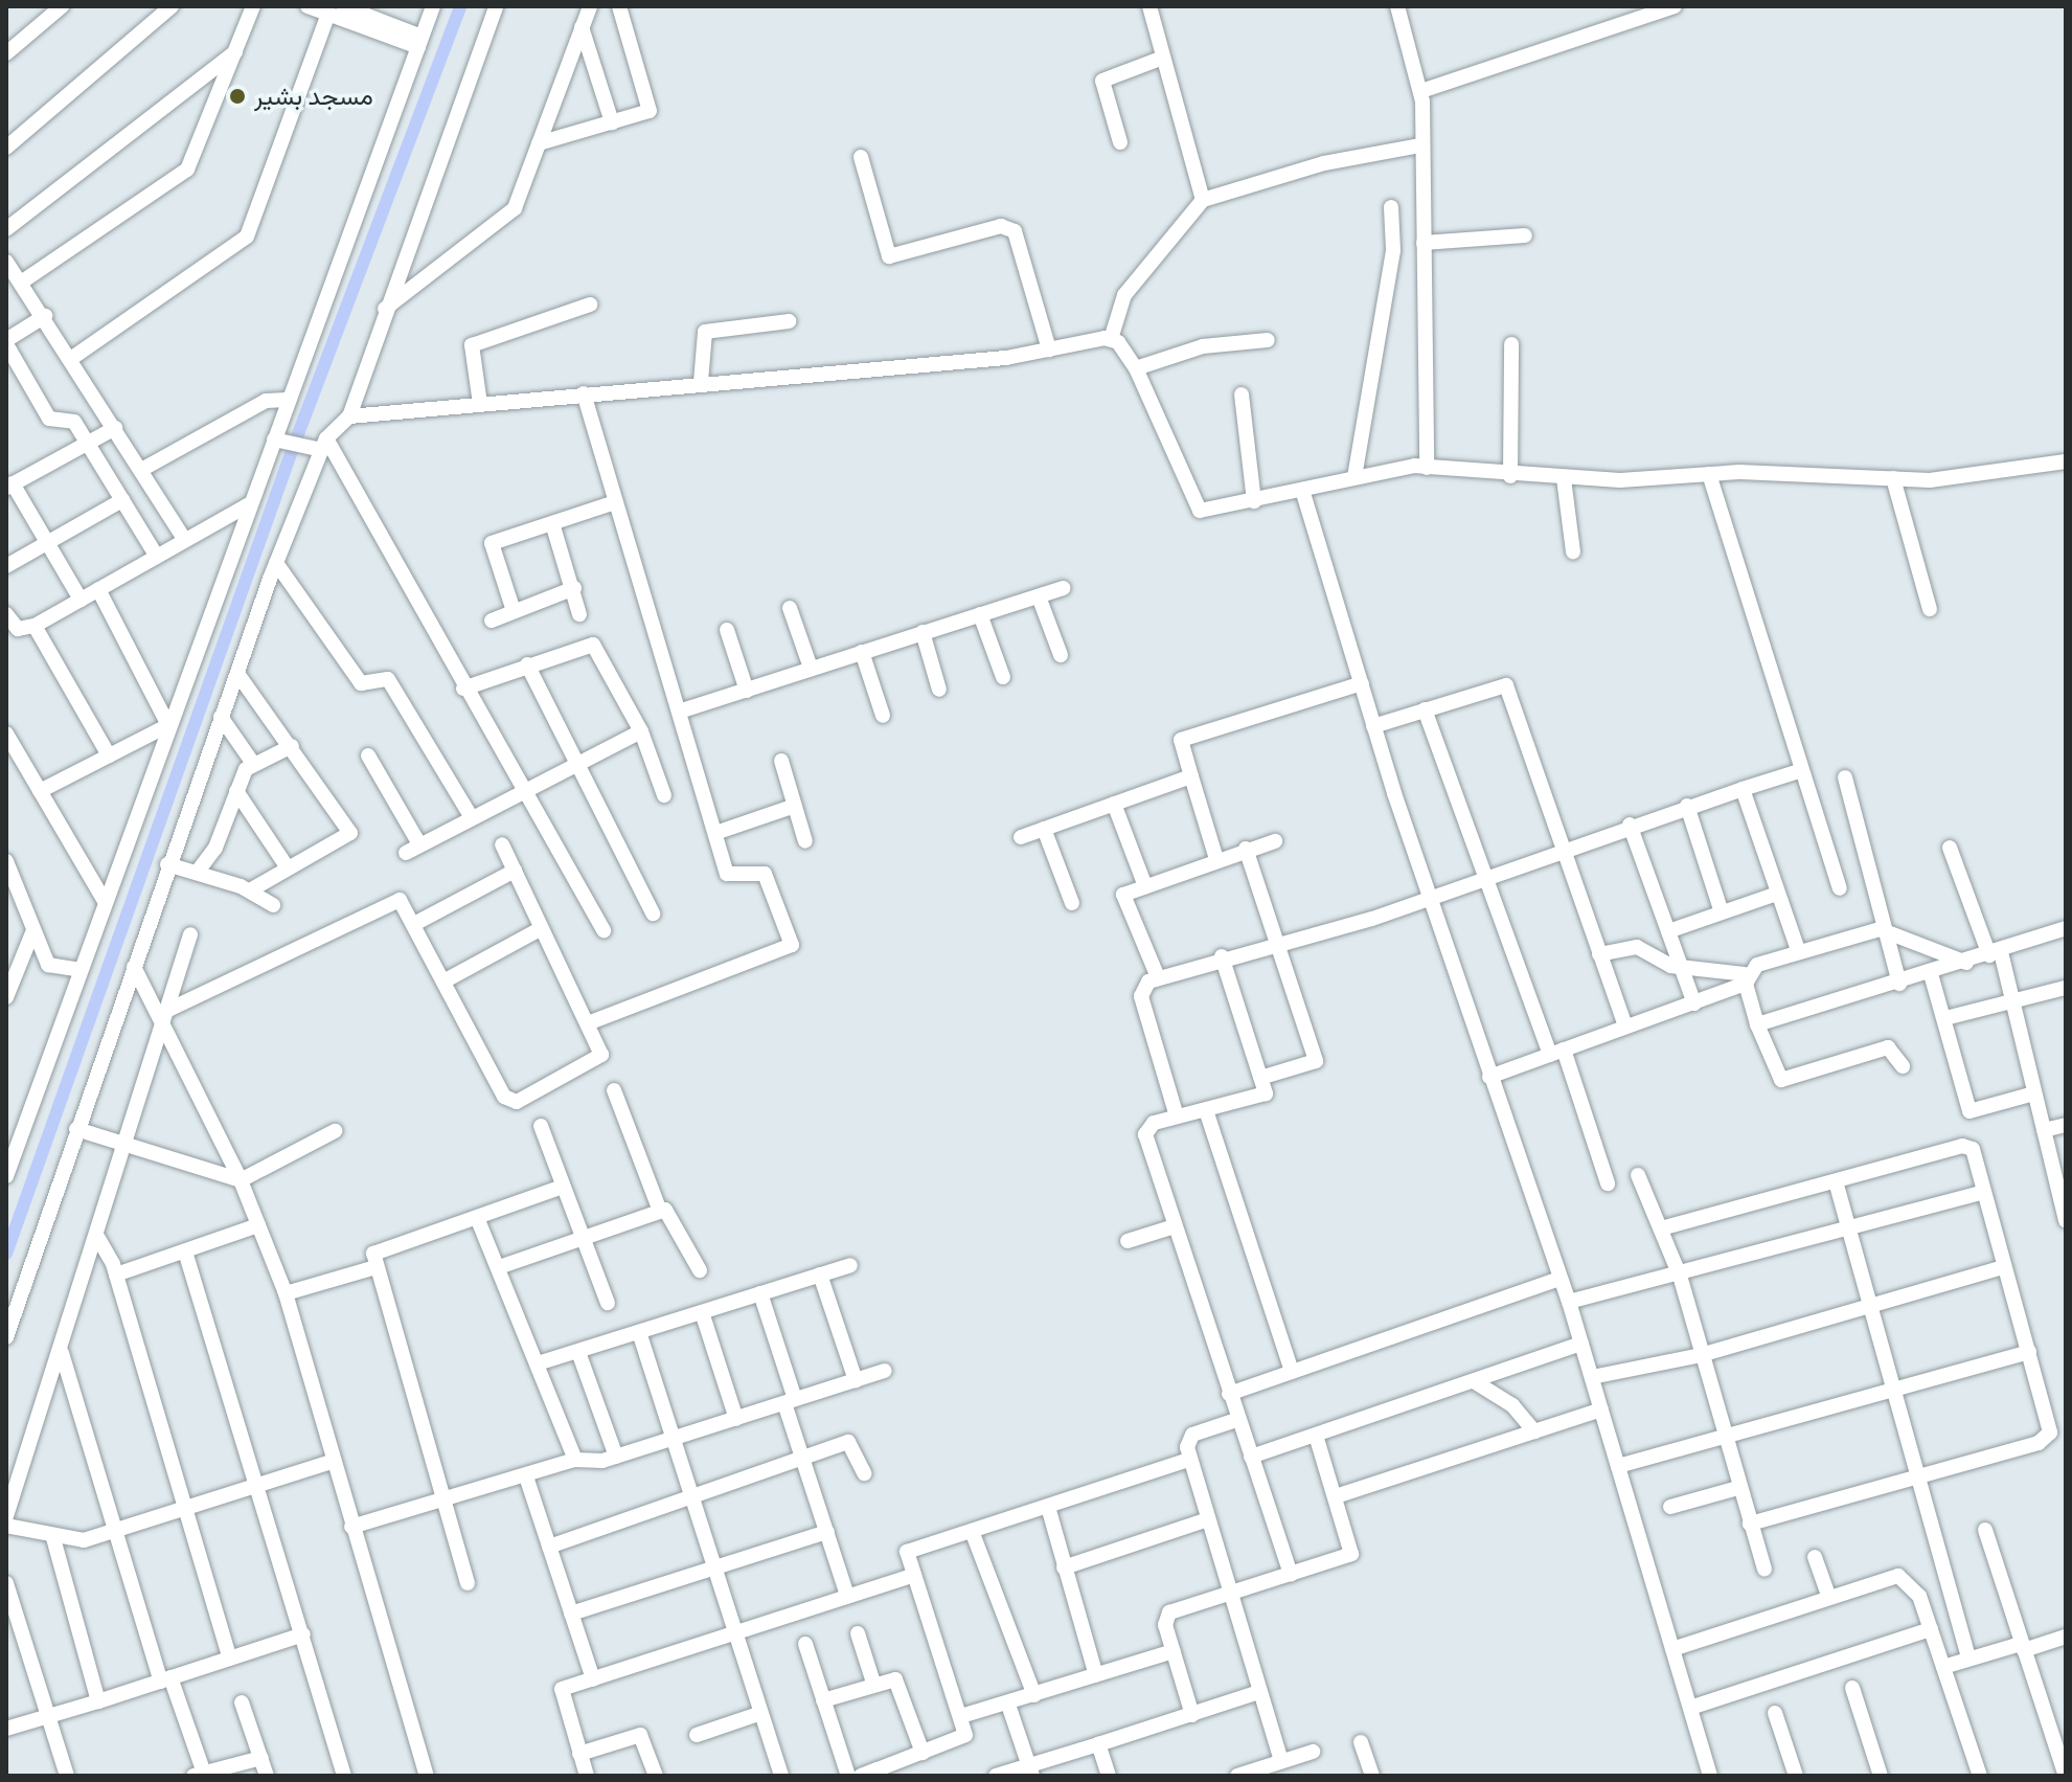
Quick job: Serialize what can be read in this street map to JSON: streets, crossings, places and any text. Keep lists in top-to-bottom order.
{
  "places": ["مسجد بشیر"]
}
